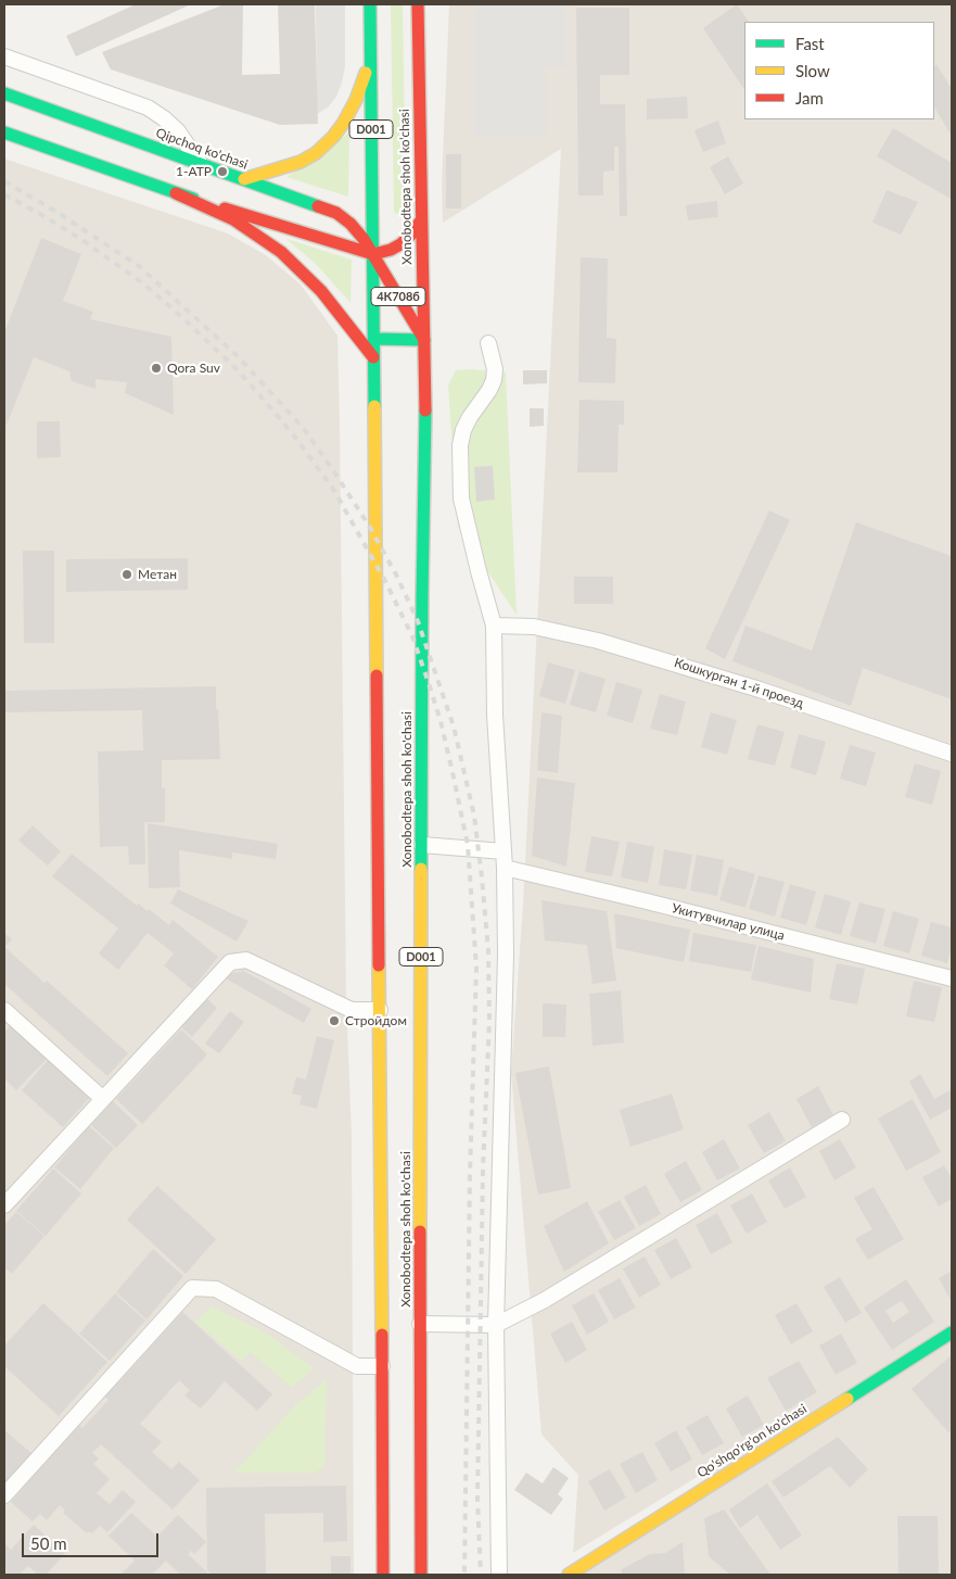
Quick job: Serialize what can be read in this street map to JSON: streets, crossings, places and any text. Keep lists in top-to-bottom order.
{
  "streets": {
    "main road": [
      "D001",
      "Qipchoq ko'chasi",
      "Xonobodtepa shoh ko'chasi",
      "4К708б",
      "Qo'shqo'rg'on ko'chasi"
    ],
    "street": ["Кошкурган 1-й проезд", "Укитувчилар улица"]
  },
  "crossings": [
    ["Qipchoq ko'chasi", "Xonobodtepa shoh ko'chasi"]
  ],
  "places": [
    "1-ATP",
    "Qora Suv",
    "Метан",
    "Стройдом"
  ],
  "legend": ["Fast", "Slow", "Jam"],
  "scale_bar": "50 m"
}
